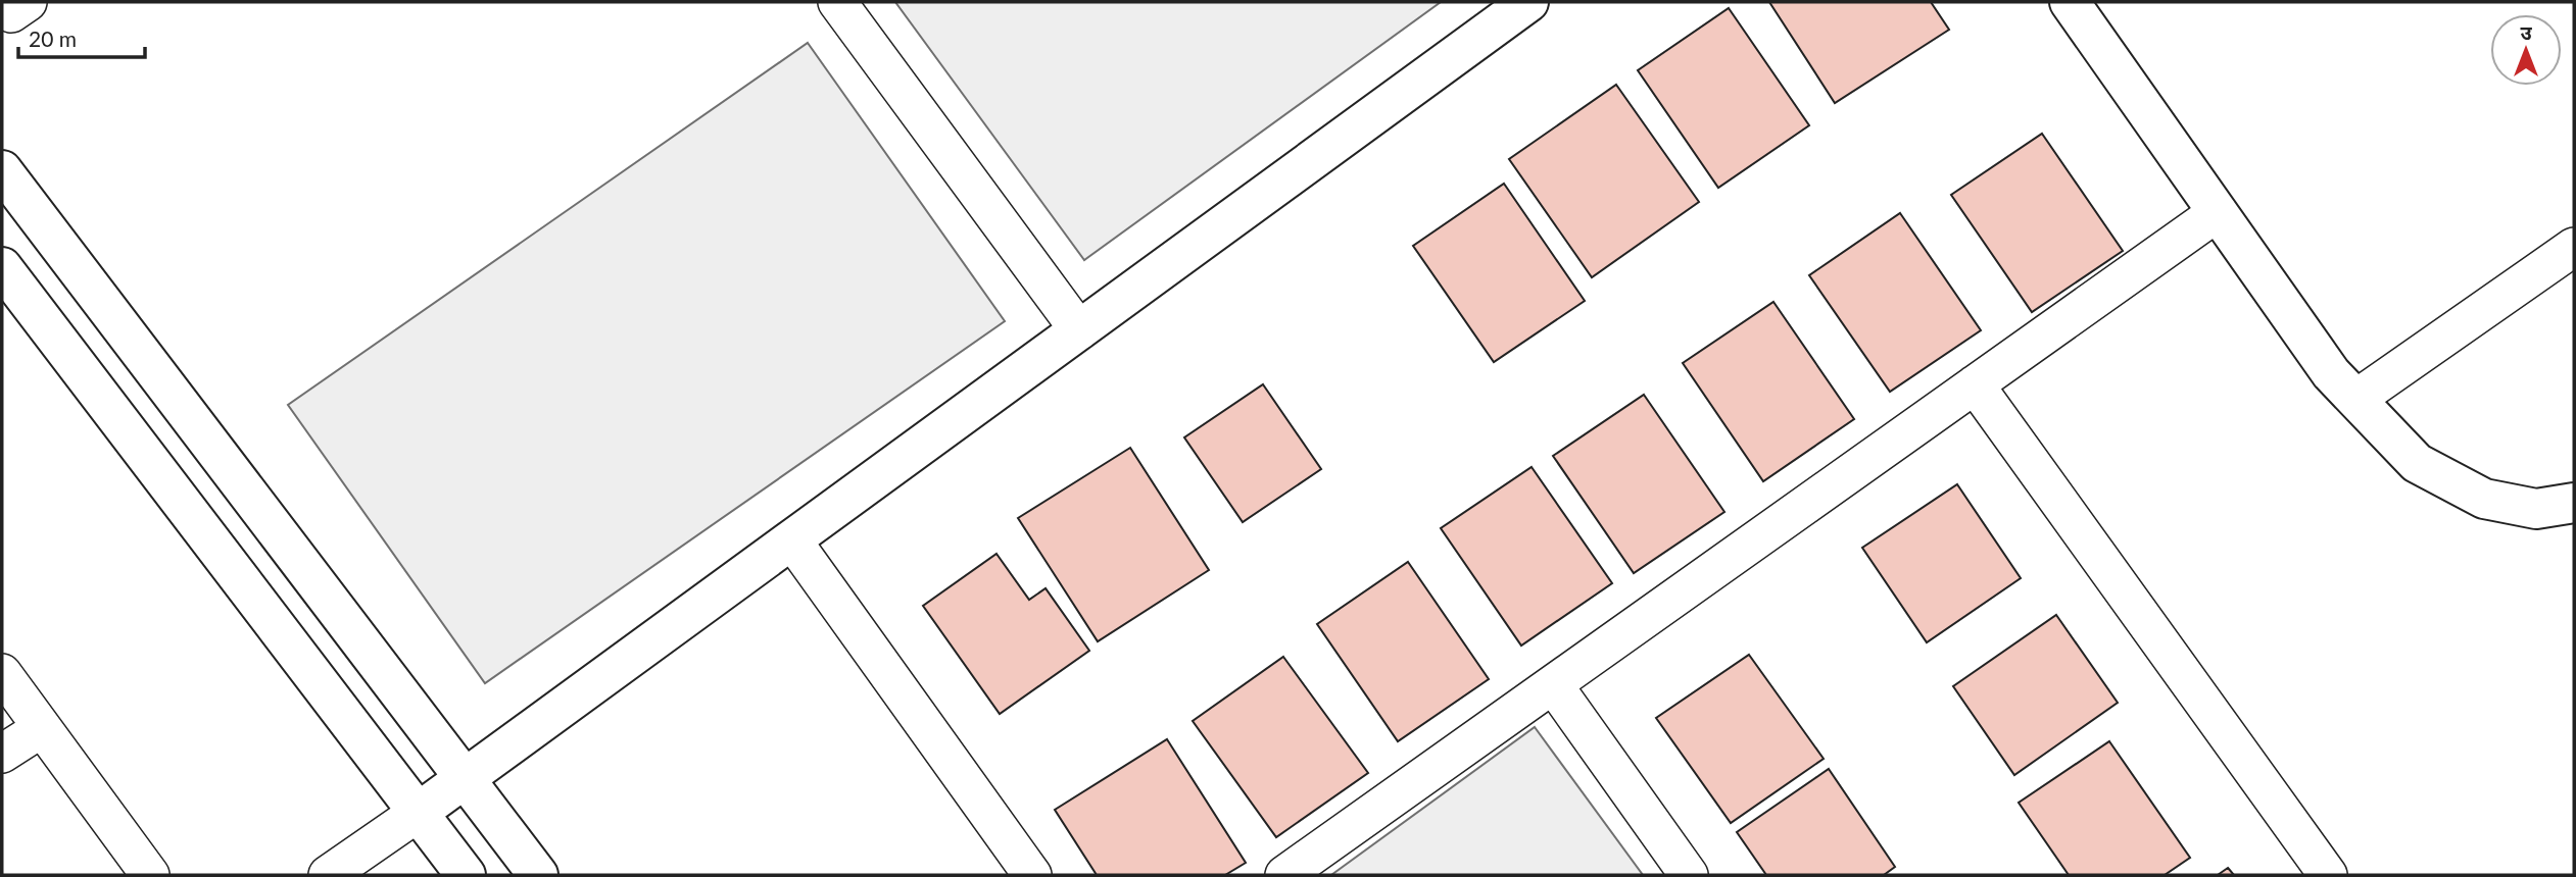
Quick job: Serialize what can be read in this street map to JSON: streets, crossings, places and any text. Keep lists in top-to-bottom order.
{
  "scale_bar": "20 m",
  "north": "top"
}
